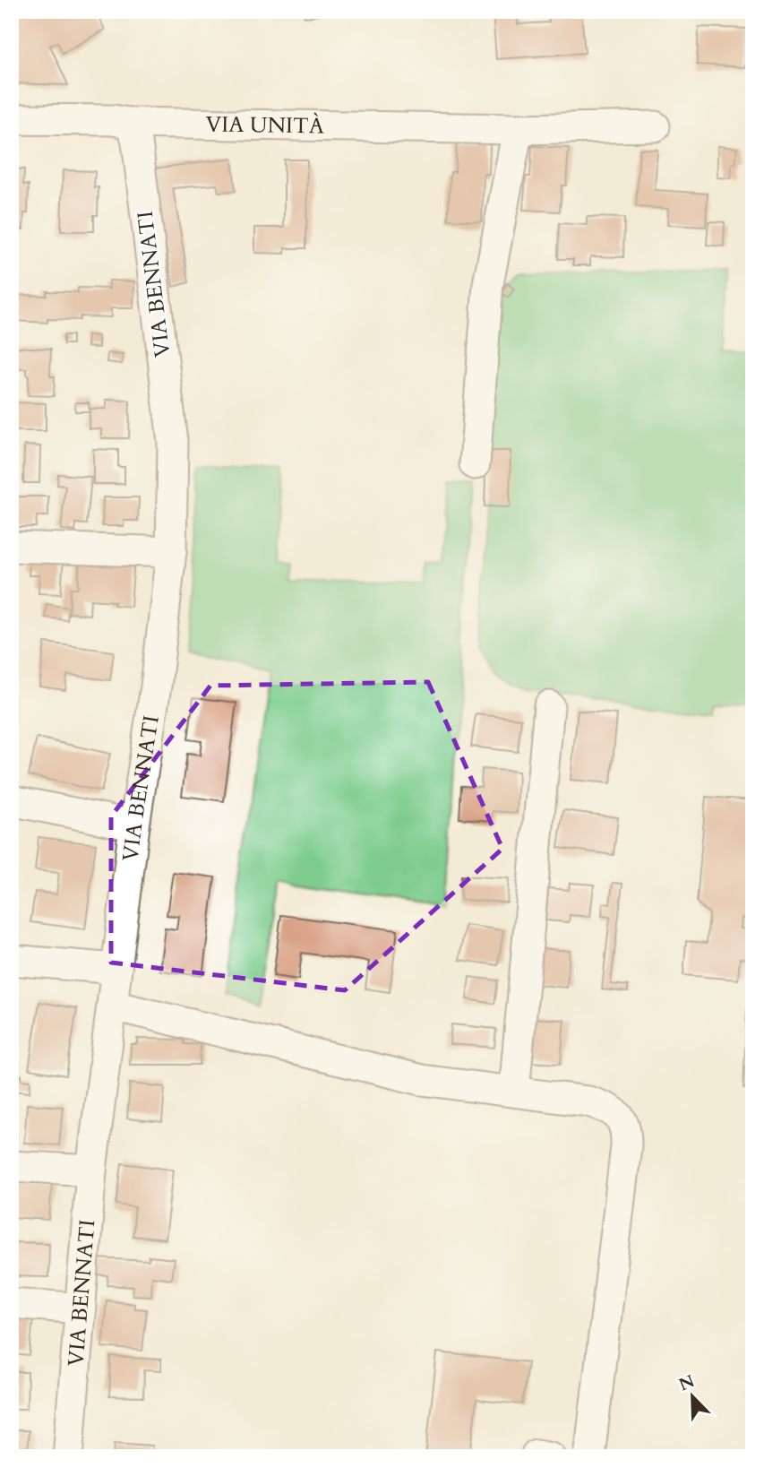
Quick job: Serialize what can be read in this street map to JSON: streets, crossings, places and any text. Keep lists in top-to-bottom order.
{
  "streets": {
    "street": ["VIA UNITÀ", "VIA BENNATI"]
  },
  "crossings": [
    ["VIA UNITÀ", "VIA BENNATI"]
  ],
  "north": "top left"
}
